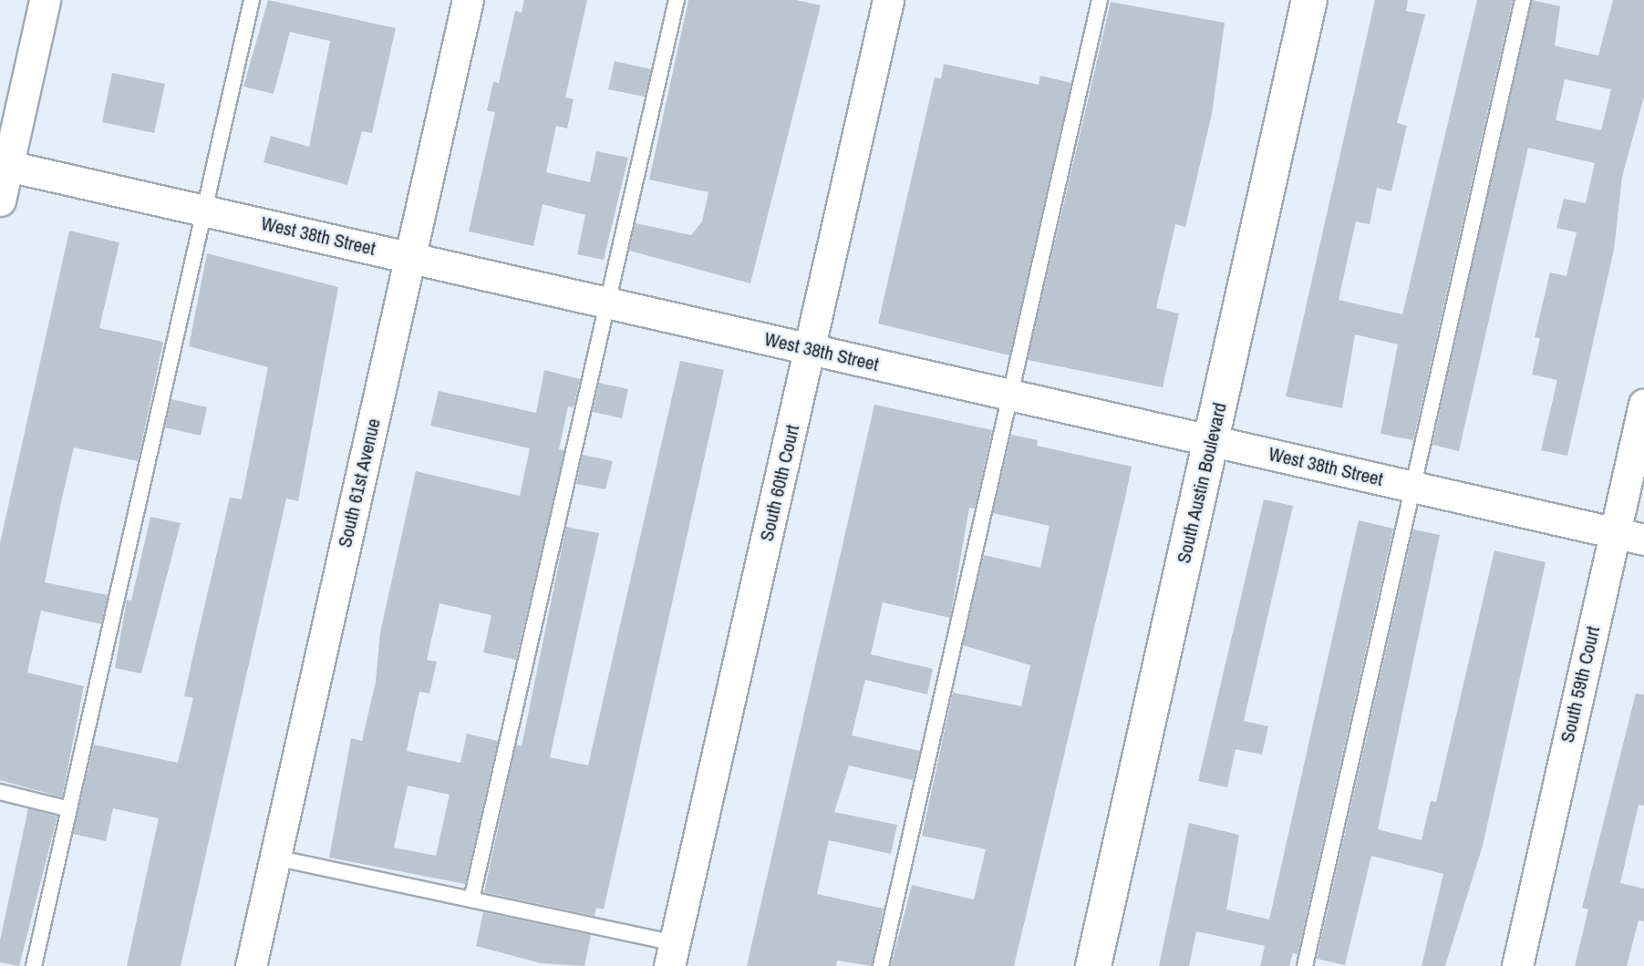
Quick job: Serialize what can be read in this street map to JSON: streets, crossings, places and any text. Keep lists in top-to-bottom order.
{
  "streets": {
    "street": [
      "West 38th Street",
      "South 61st Avenue",
      "South 60th Court",
      "South Austin Boulevard",
      "South 59th Court"
    ]
  },
  "crossings": [
    ["West 38th Street", "South 61st Avenue"],
    ["West 38th Street", "South 60th Court"],
    ["West 38th Street", "South Austin Boulevard"],
    ["West 38th Street", "South 59th Court"]
  ]
}
